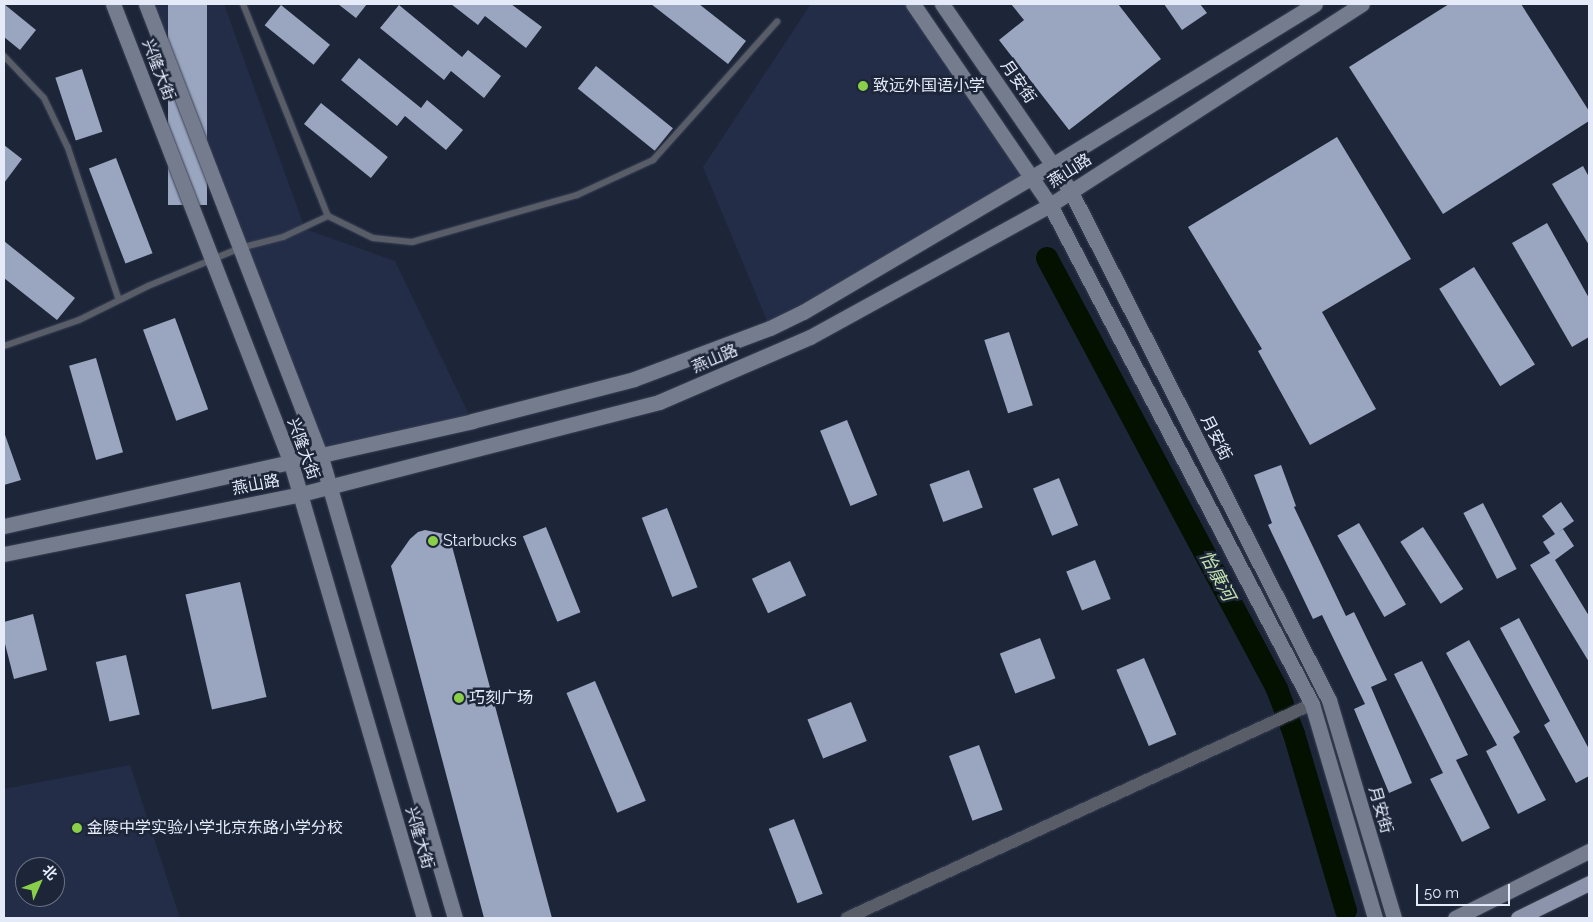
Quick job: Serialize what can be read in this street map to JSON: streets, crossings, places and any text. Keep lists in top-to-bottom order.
{
  "streets": {
    "street": ["兴隆大街", "月安街", "燕山路"]
  },
  "crossings": [
    ["兴隆大街", "燕山路"],
    ["月安街", "燕山路"]
  ],
  "water": ["怡康河"],
  "places": [
    "致远外国语小学",
    "Starbucks",
    "巧刻广场",
    "金陵中学实验小学北京东路小学分校"
  ],
  "scale_bar": "50 m",
  "north": "top right"
}
